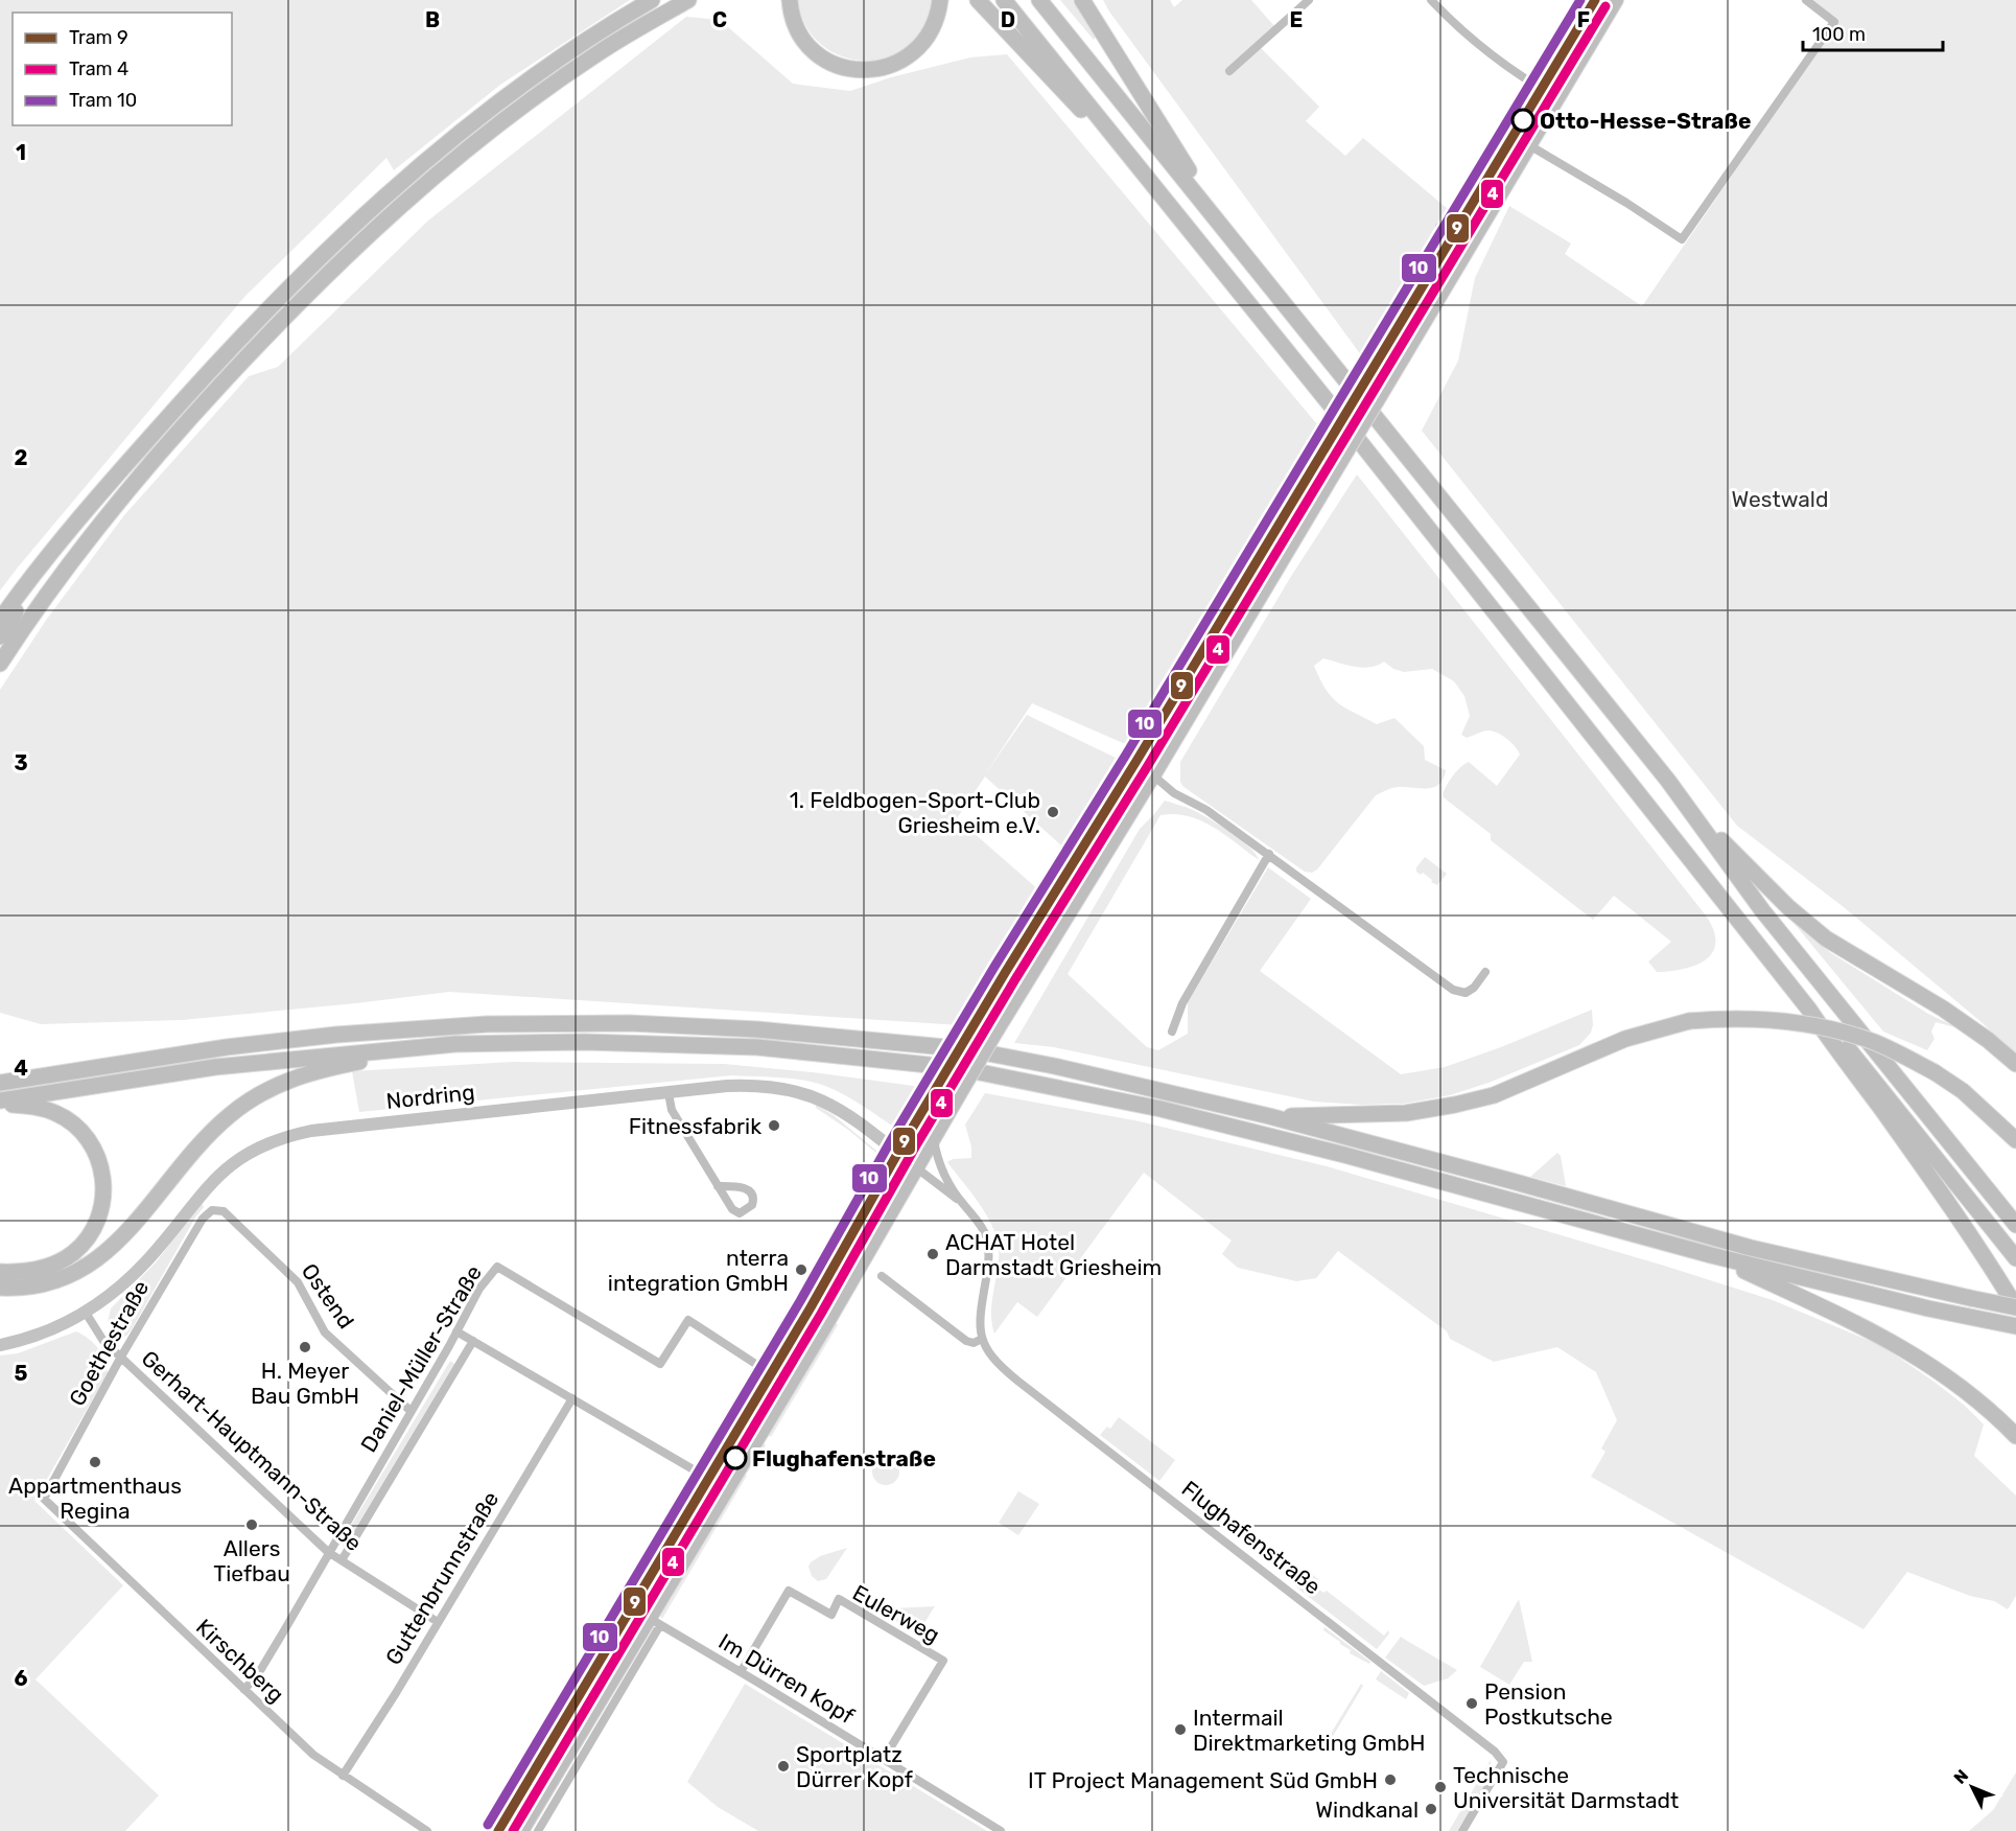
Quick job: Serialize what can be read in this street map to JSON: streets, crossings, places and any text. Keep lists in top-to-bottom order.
{
  "streets": {
    "main road": ["Nordring"],
    "street": [
      "Ostend",
      "Goethestraße",
      "Daniel-Müller-Straße",
      "Gerhart-Hauptmann-Straße",
      "Flughafenstraße",
      "Guttenbrunnstraße",
      "Eulerweg",
      "Kirschberg",
      "Im Dürren Kopf"
    ]
  },
  "crossings": [
    ["Nordring", "Gerhart-Hauptmann-Straße"],
    ["Ostend", "Goethestraße"],
    ["Ostend", "Daniel-Müller-Straße"],
    ["Goethestraße", "Gerhart-Hauptmann-Straße"],
    ["Goethestraße", "Kirschberg"],
    ["Daniel-Müller-Straße", "Gerhart-Hauptmann-Straße"],
    ["Daniel-Müller-Straße", "Kirschberg"],
    ["Gerhart-Hauptmann-Straße", "Guttenbrunnstraße"],
    ["Guttenbrunnstraße", "Kirschberg"],
    ["Eulerweg", "Im Dürren Kopf"]
  ],
  "parks": ["Westwald"],
  "places": [
    "Otto-Hesse-Straße",
    "1. Feldbogen-Sport-Club Griesheim e.V.",
    "Fitnessfabrik",
    "ACHAT Hotel Darmstadt Griesheim",
    "nterra integration GmbH",
    "H. Meyer Bau GmbH",
    "Flughafenstraße",
    "Appartmenthaus Regina",
    "Allers Tiefbau",
    "Pension Postkutsche",
    "Intermail Direktmarketing GmbH",
    "Sportplatz Dürrer Kopf",
    "IT Project Management Süd GmbH",
    "Technische Universität Darmstadt",
    "Windkanal"
  ],
  "lines": ["tram line 9", "tram line 10", "tram line 4"],
  "legend": ["Tram 9", "Tram 4", "Tram 10"],
  "scale_bar": "100 m",
  "north": "top left",
  "grid": {
    "columns": [
      "B",
      "C",
      "D",
      "E",
      "F"
    ],
    "rows": [
      "1",
      "2",
      "3",
      "4",
      "5",
      "6"
    ]
  }
}
